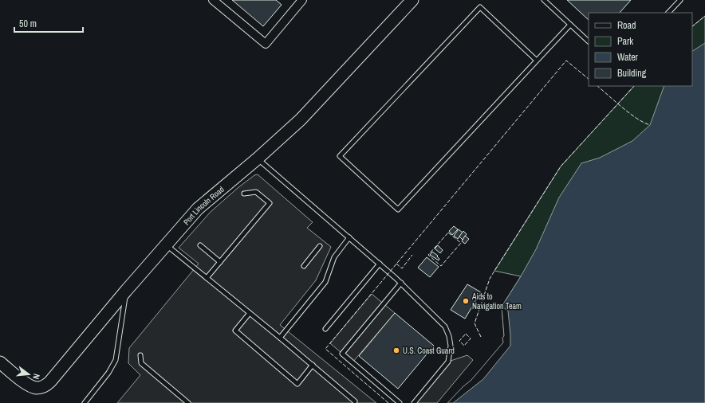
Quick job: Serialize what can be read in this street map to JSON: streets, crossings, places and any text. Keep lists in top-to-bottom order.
{
  "streets": {
    "street": ["Port Lincoln Road"]
  },
  "places": ["Aids to Navigation Team", "U.S. Coast Guard"],
  "legend": [
    "Road",
    "Park",
    "Water",
    "Building"
  ],
  "scale_bar": "50 m",
  "north": "right"
}
